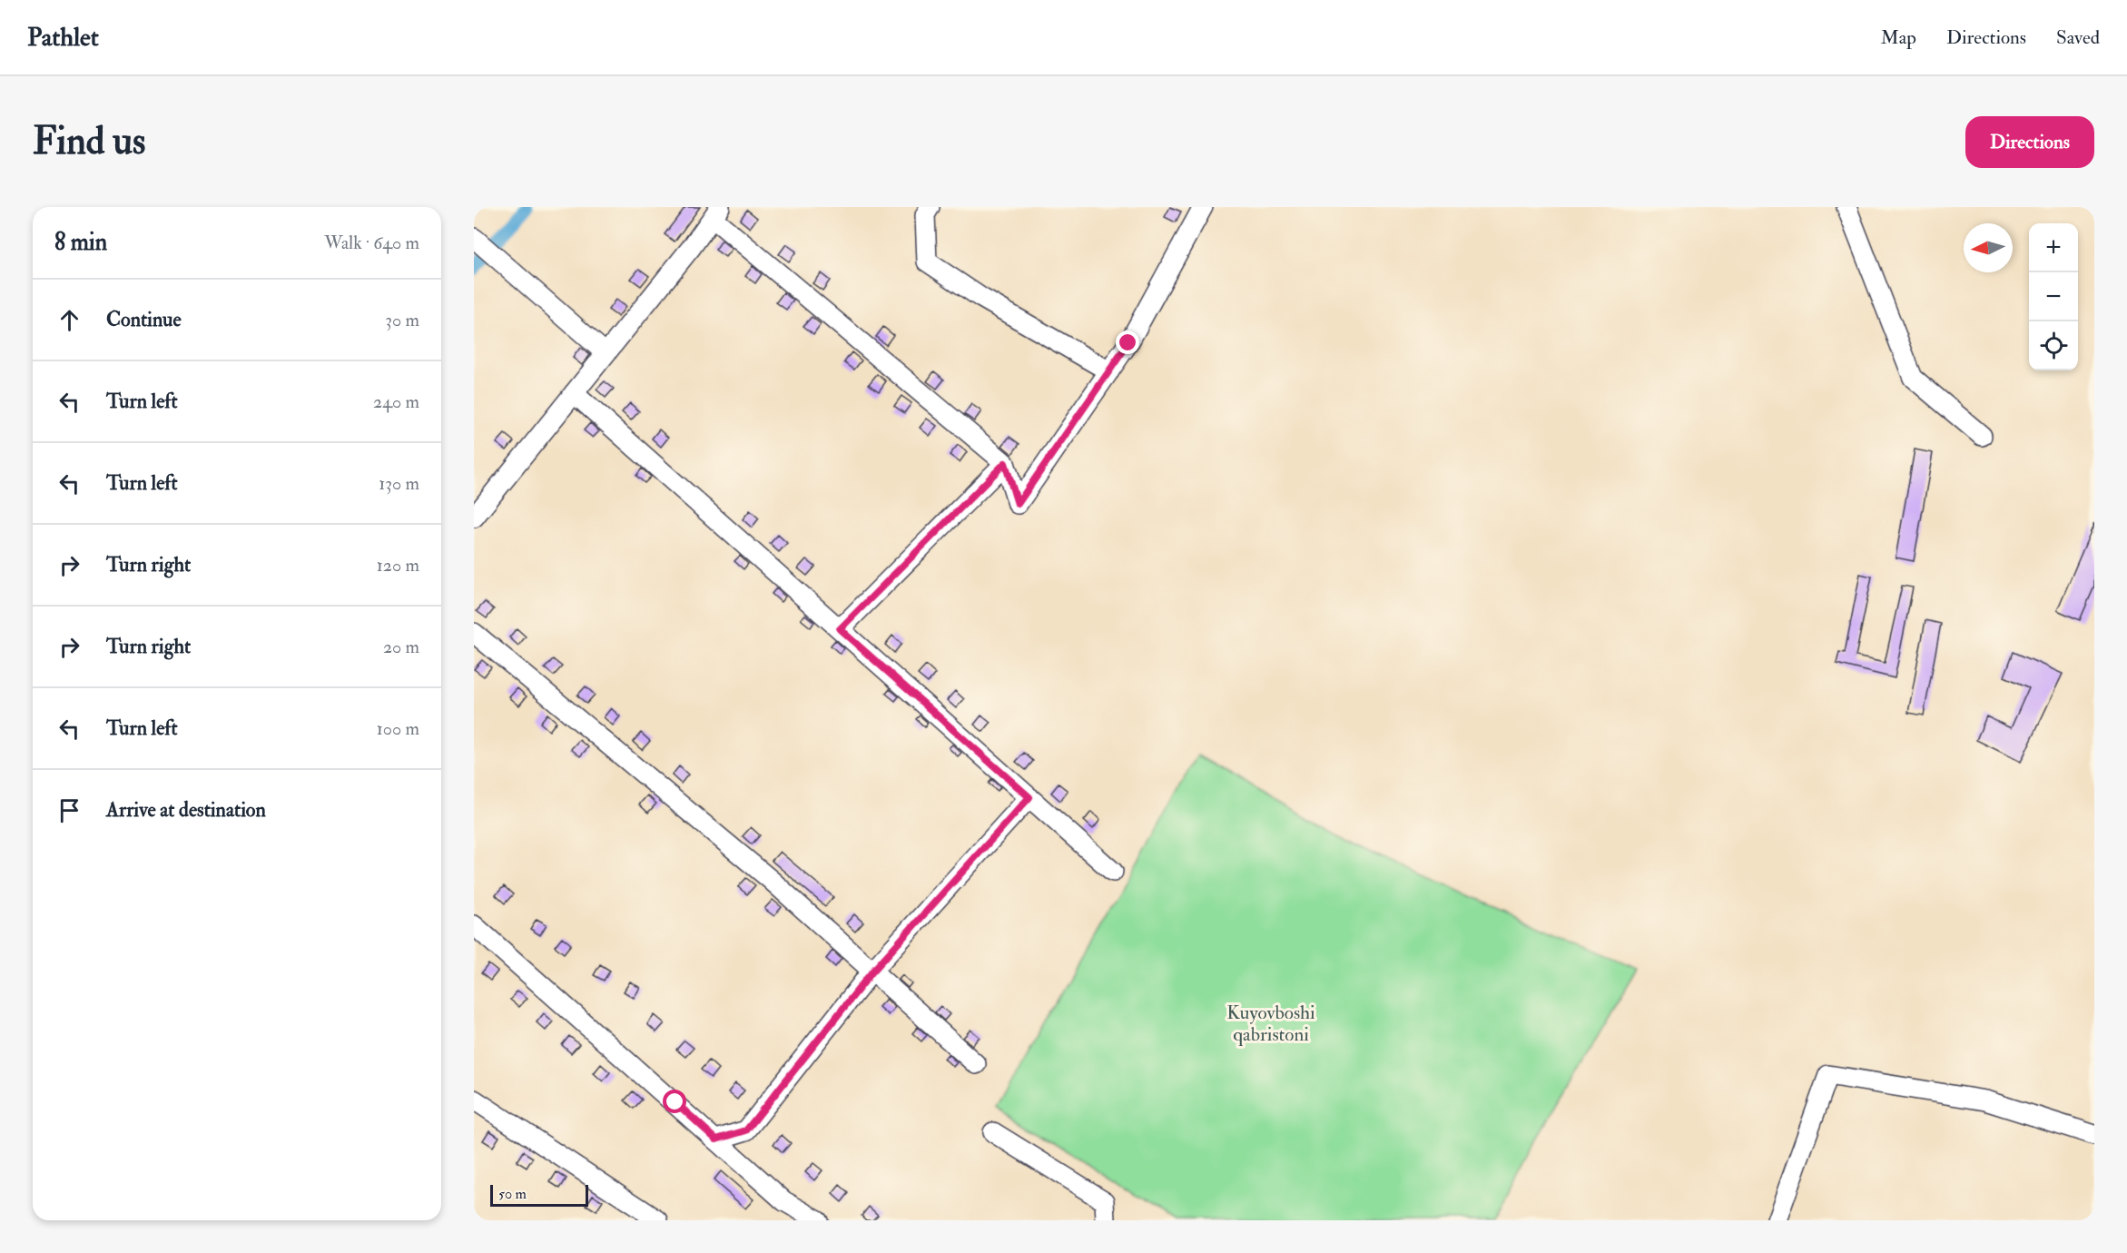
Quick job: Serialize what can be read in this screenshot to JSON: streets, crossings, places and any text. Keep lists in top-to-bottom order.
{
  "parks": ["Kuyovboshi qabristoni"],
  "scale_bar": "50 m",
  "north": "left",
  "page": {
    "header": "Pathlet",
    "nav": ["Map", "Directions", "Saved"],
    "buttons": "Directions",
    "title": "Find us",
    "heading": ["8 min", "Walk · 640 m"],
    "map_buttons": ["+", "−"],
    "list": [
      ["Continue", "30 m"],
      ["Turn left", "240 m"],
      ["Turn left", "130 m"],
      ["Turn right", "120 m"],
      ["Turn right", "20 m"],
      ["Turn left", "100 m"],
      "Arrive at destination"
    ],
    "scale": "50 m"
  }
}
